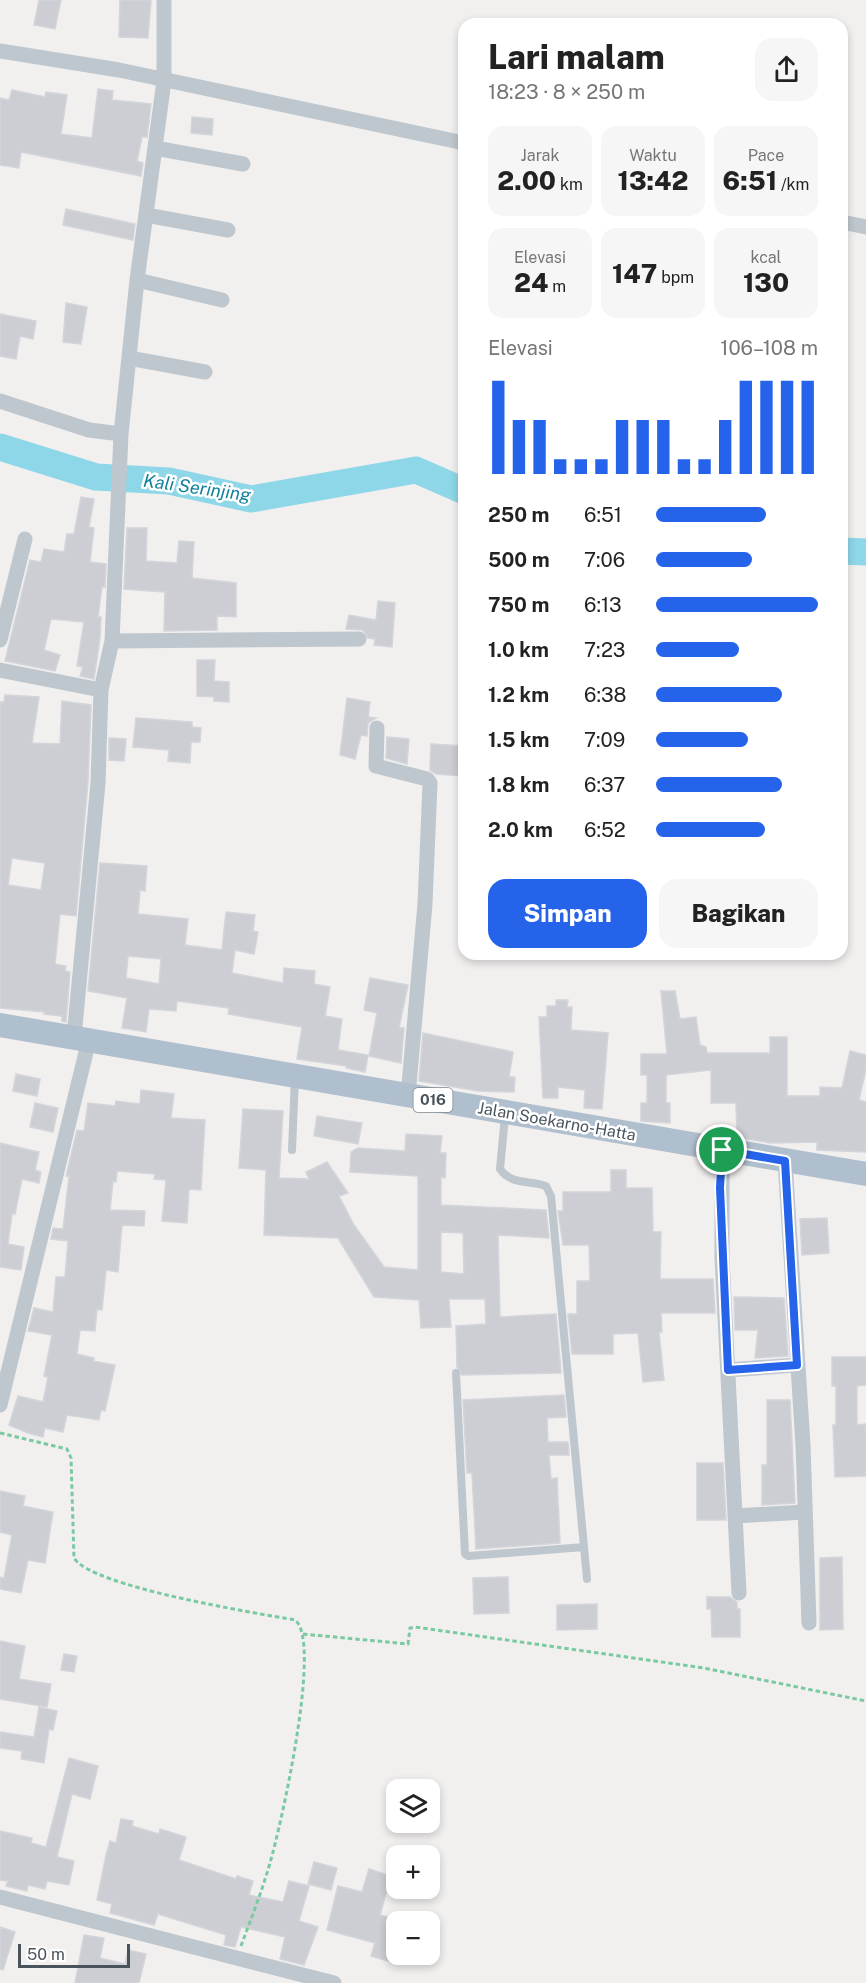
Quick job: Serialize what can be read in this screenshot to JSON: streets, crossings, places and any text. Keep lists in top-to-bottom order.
{
  "streets": {
    "main road": ["016", "Jalan Soekarno-Hatta"]
  },
  "water": ["Kali Serinjing"],
  "scale_bar": "50 m",
  "page": {
    "heading": ["Lari malam", "18:23 · 8 × 250 m"],
    "stats": [
      ["Jarak", "2.00 km"],
      ["Waktu", "13:42"],
      ["Pace", "6:51 /km"],
      ["Elevasi", "24 m"],
      ["147 bpm"],
      ["kcal", "130"]
    ],
    "chart": ["Elevasi", "106–108 m"],
    "list": [
      {
        "name": "250 m",
        "note": "6:51"
      },
      {
        "name": "500 m",
        "note": "7:06"
      },
      {
        "name": "750 m",
        "note": "6:13"
      },
      {
        "name": "1.0 km",
        "note": "7:23"
      },
      {
        "name": "1.2 km",
        "note": "6:38"
      },
      {
        "name": "1.5 km",
        "note": "7:09"
      },
      {
        "name": "1.8 km",
        "note": "6:37"
      },
      {
        "name": "2.0 km",
        "note": "6:52"
      }
    ],
    "buttons": ["Simpan", "Bagikan"],
    "map_buttons": ["+", "−"],
    "scale": "50 m"
  }
}
